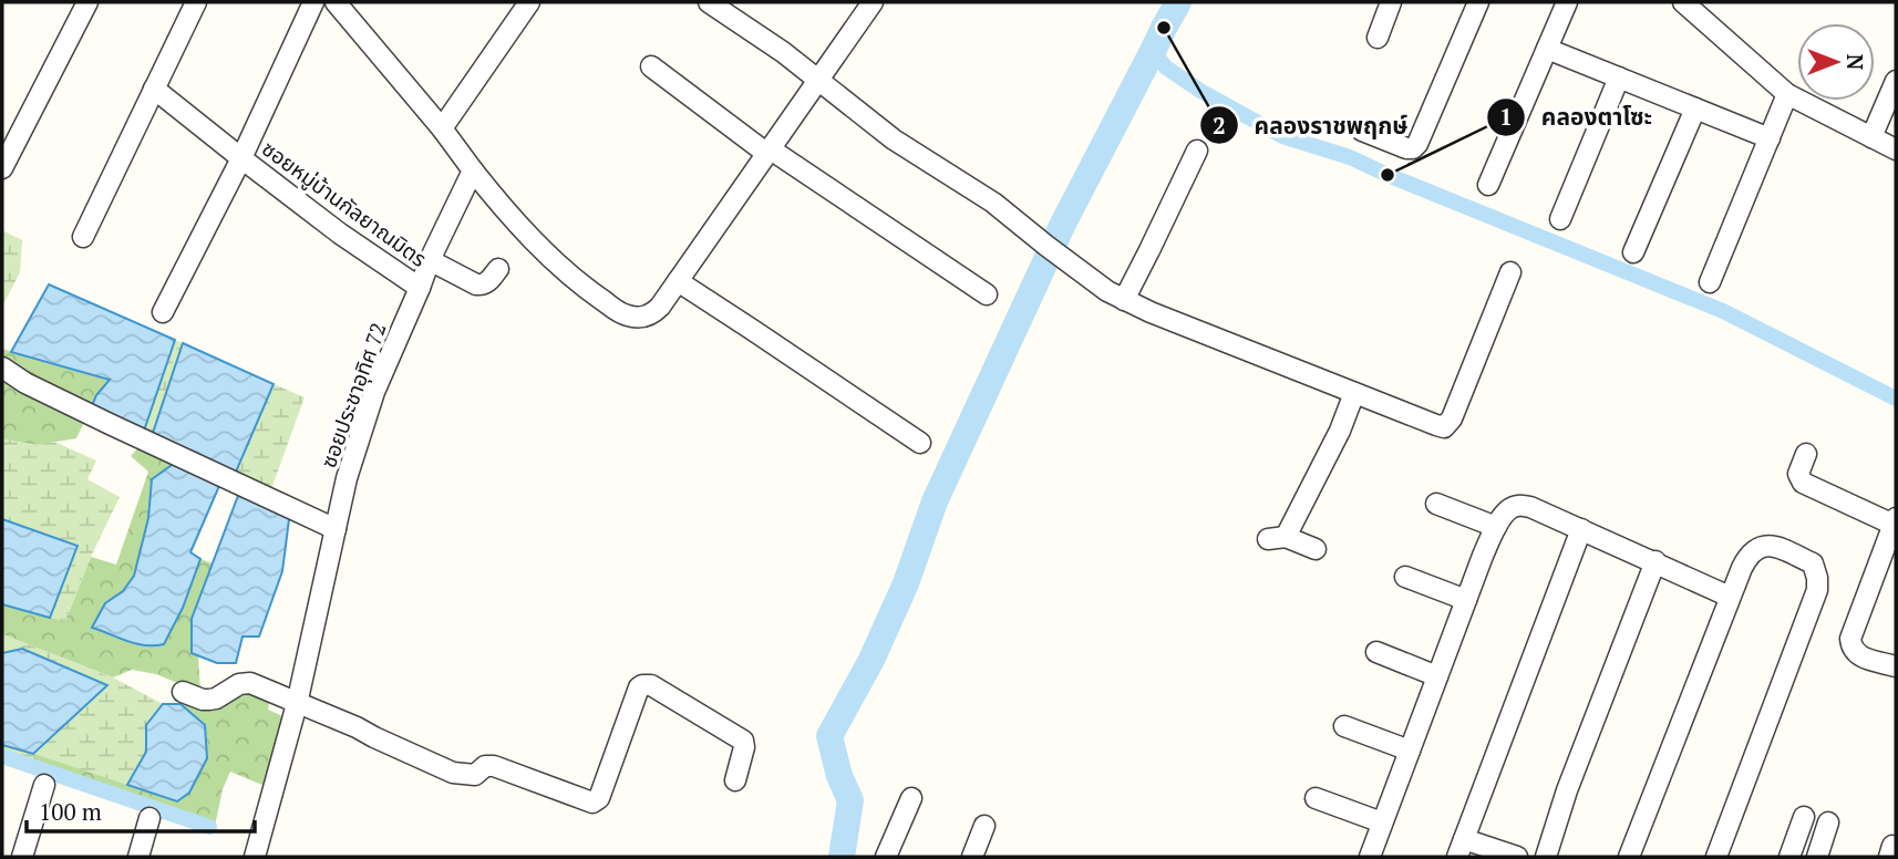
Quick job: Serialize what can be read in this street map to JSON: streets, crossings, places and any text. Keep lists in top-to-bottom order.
{
  "streets": {
    "street": ["ซอยหมู่บ้านกัลยาณมิตร", "ซอยประชาอุทิศ 72"]
  },
  "crossings": [
    ["ซอยหมู่บ้านกัลยาณมิตร", "ซอยประชาอุทิศ 72"]
  ],
  "places": ["คลองราชพฤกษ์", "คลองตาโซะ"],
  "scale_bar": "100 m",
  "north": "right"
}
